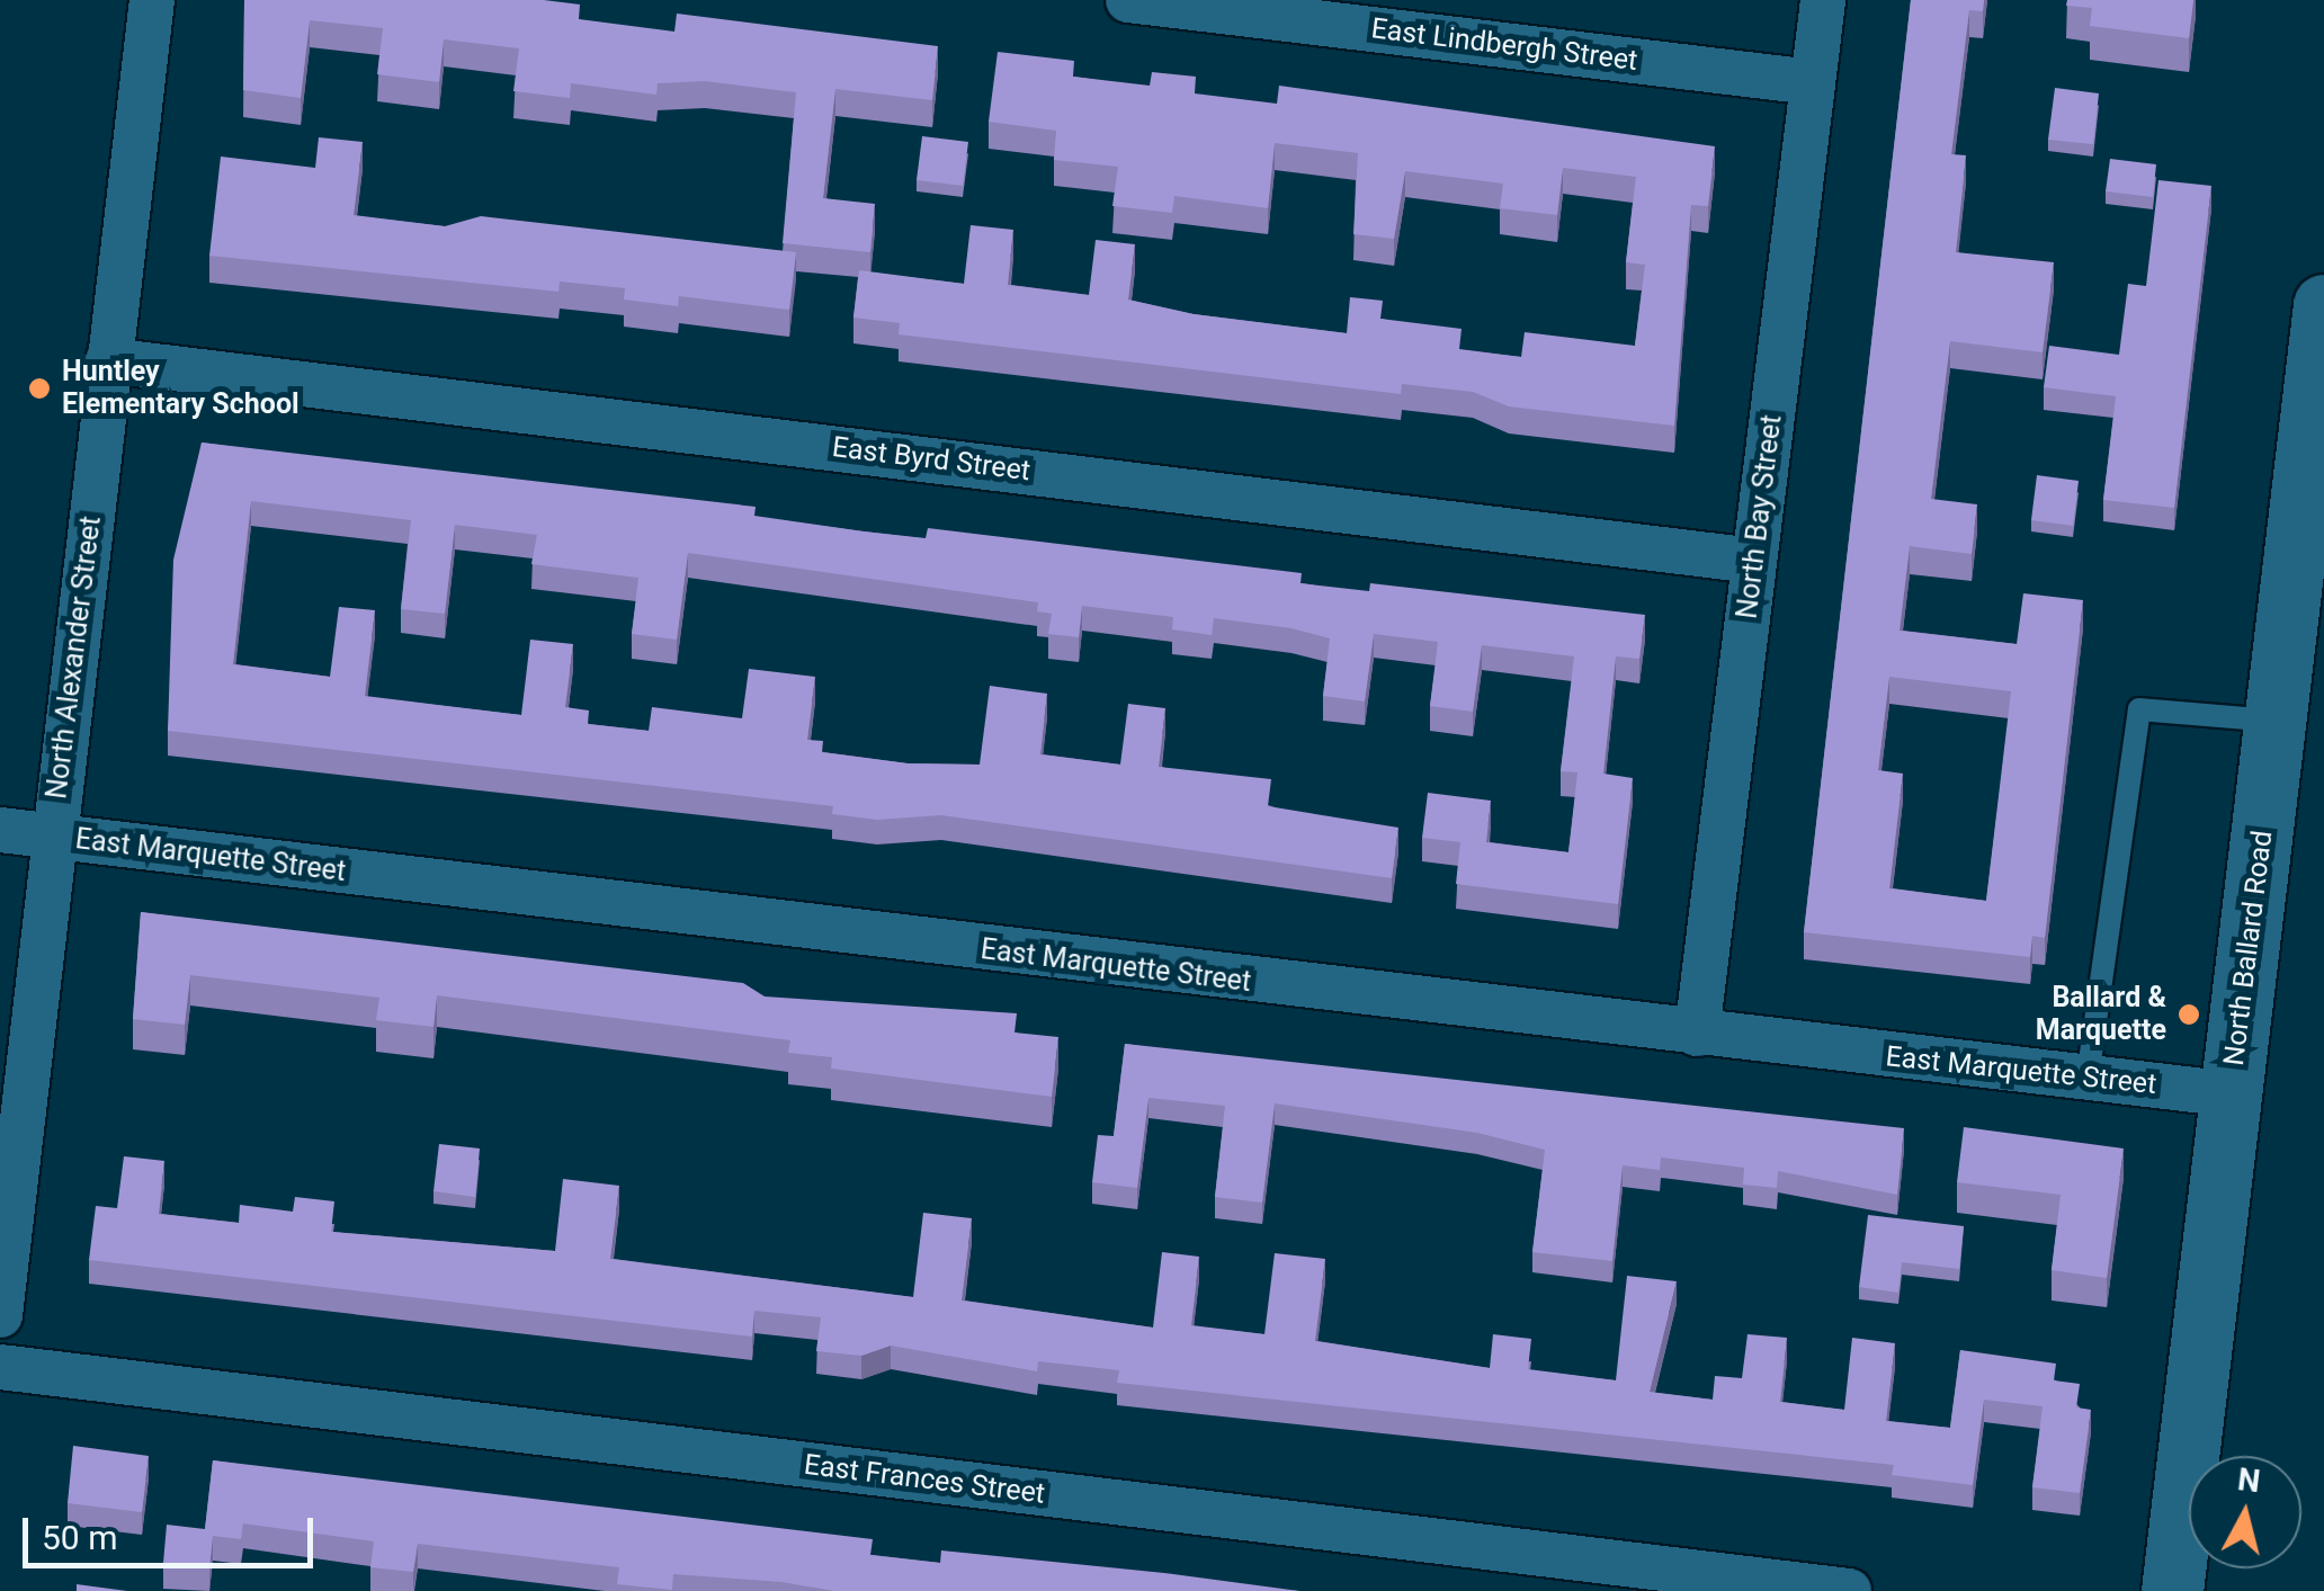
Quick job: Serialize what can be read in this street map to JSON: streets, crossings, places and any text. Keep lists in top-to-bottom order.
{
  "streets": {
    "main road": ["North Ballard Road"],
    "street": [
      "East Lindbergh Street",
      "East Byrd Street",
      "North Bay Street",
      "North Alexander Street",
      "East Marquette Street",
      "East Frances Street"
    ]
  },
  "crossings": [
    ["East Lindbergh Street", "North Bay Street"],
    ["East Byrd Street", "North Bay Street"],
    ["East Byrd Street", "North Alexander Street"],
    ["North Bay Street", "East Marquette Street"],
    ["North Alexander Street", "East Marquette Street"],
    ["East Marquette Street", "North Ballard Road"]
  ],
  "places": ["Huntley Elementary School", "Ballard & Marquette"],
  "scale_bar": "50 m",
  "north": "top"
}
